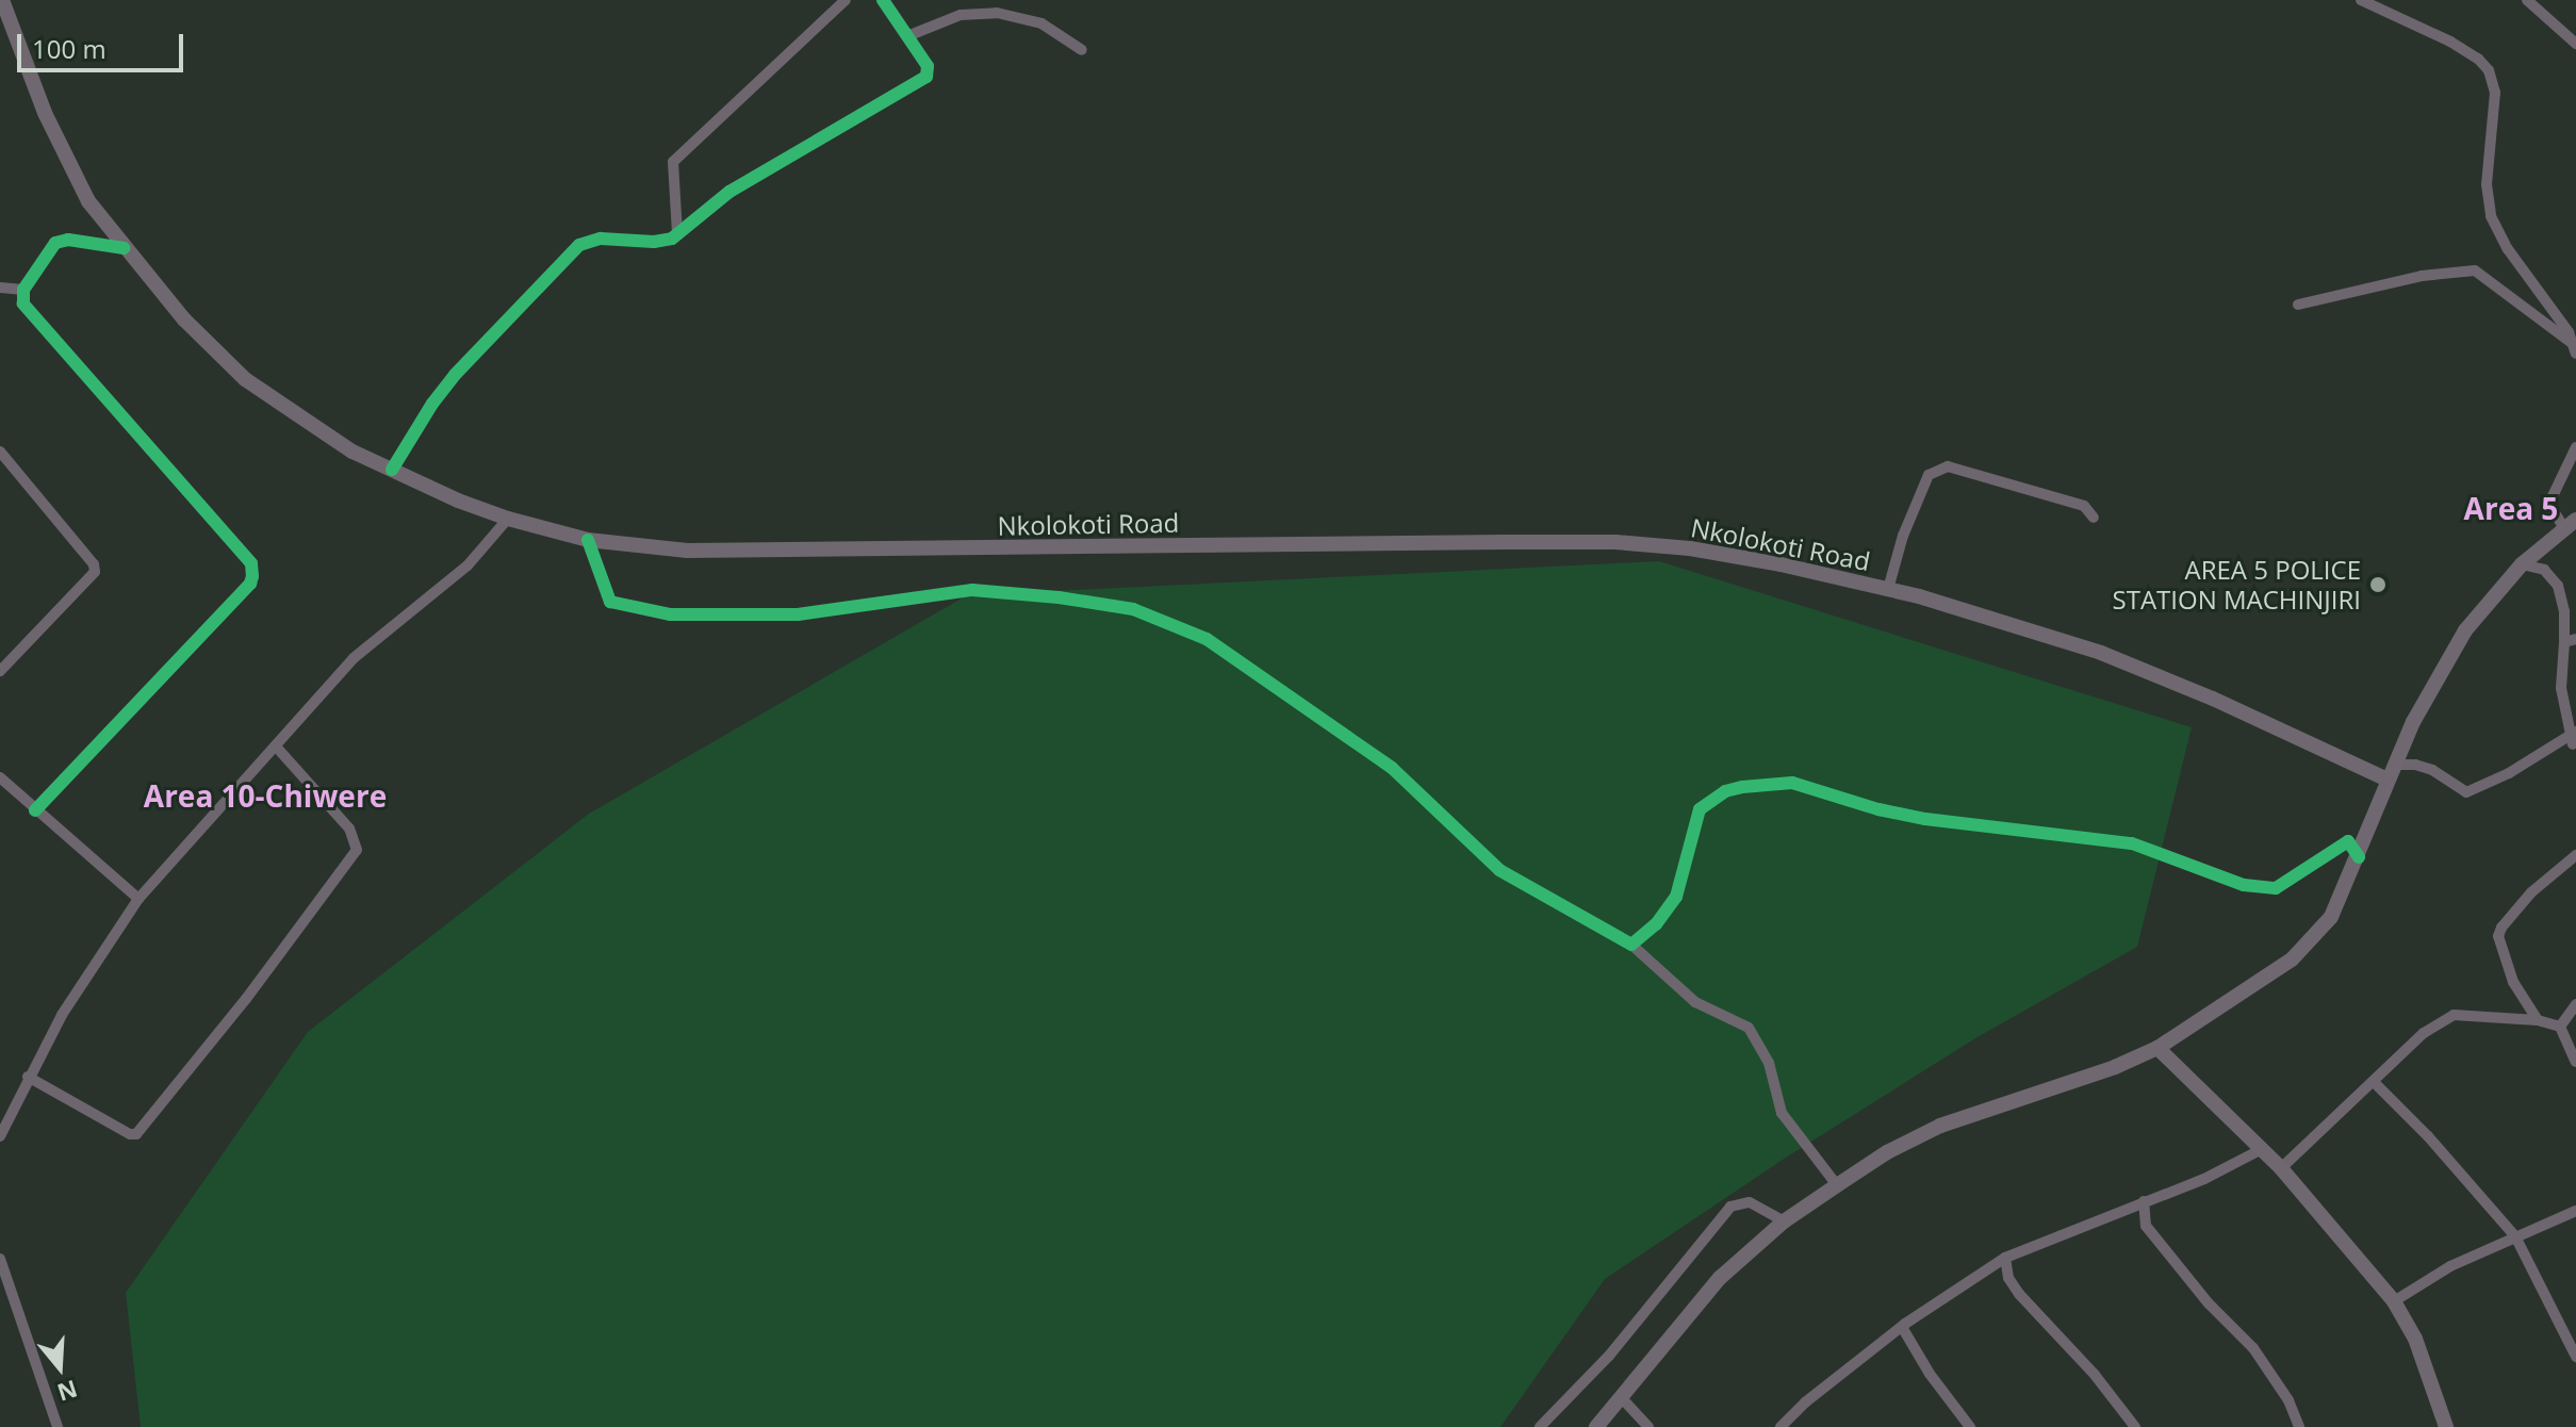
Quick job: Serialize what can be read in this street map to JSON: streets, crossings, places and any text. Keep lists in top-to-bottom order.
{
  "streets": {
    "main road": ["Nkolokoti Road"]
  },
  "districts": ["Area 5", "Area 10-Chiwere"],
  "places": ["AREA 5 POLICE STATION MACHINJIRI"],
  "scale_bar": "100 m",
  "north": "bottom"
}
